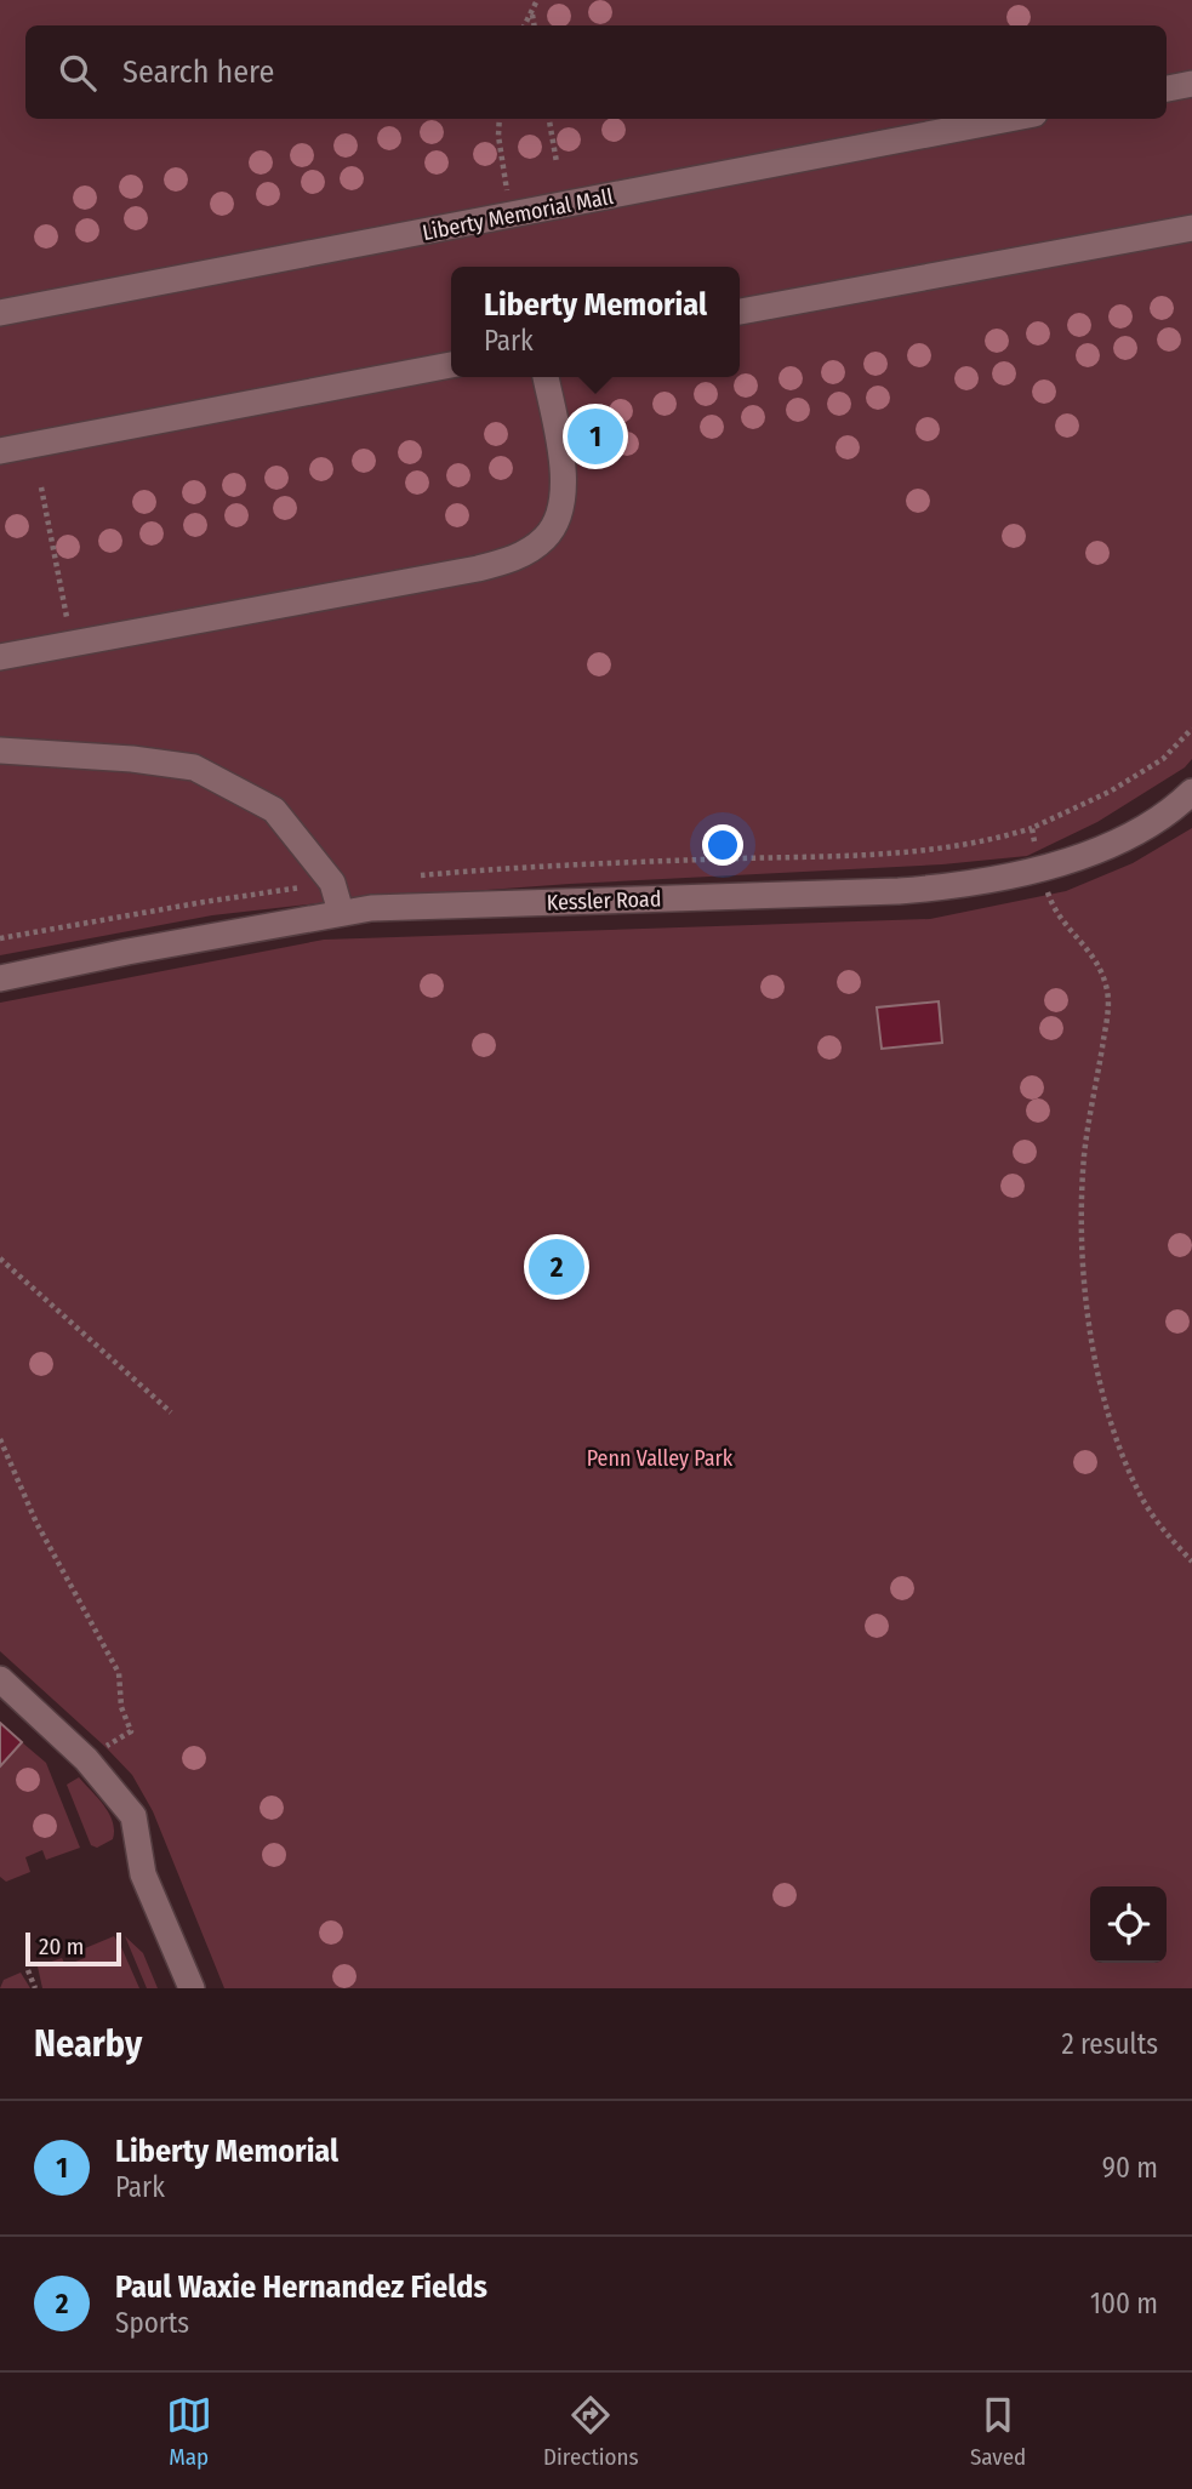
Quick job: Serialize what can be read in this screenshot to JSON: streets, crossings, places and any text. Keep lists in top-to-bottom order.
{
  "streets": {
    "street": ["Liberty Memorial Mall", "Kessler Road"]
  },
  "parks": ["Penn Valley Park"],
  "scale_bar": "20 m",
  "page": {
    "search": "Search here",
    "popup": ["Liberty Memorial", "Park"],
    "pins": ["1", "2"],
    "scale": "20 m",
    "heading": ["Nearby", "2 results"],
    "list": [
      {
        "mark": "1",
        "name": "Liberty Memorial",
        "note": "Park",
        "value": "90 m"
      },
      {
        "mark": "2",
        "name": "Paul Waxie Hernandez Fields",
        "note": "Sports",
        "value": "100 m"
      }
    ],
    "nav": ["Map", "Directions", "Saved"]
  }
}
